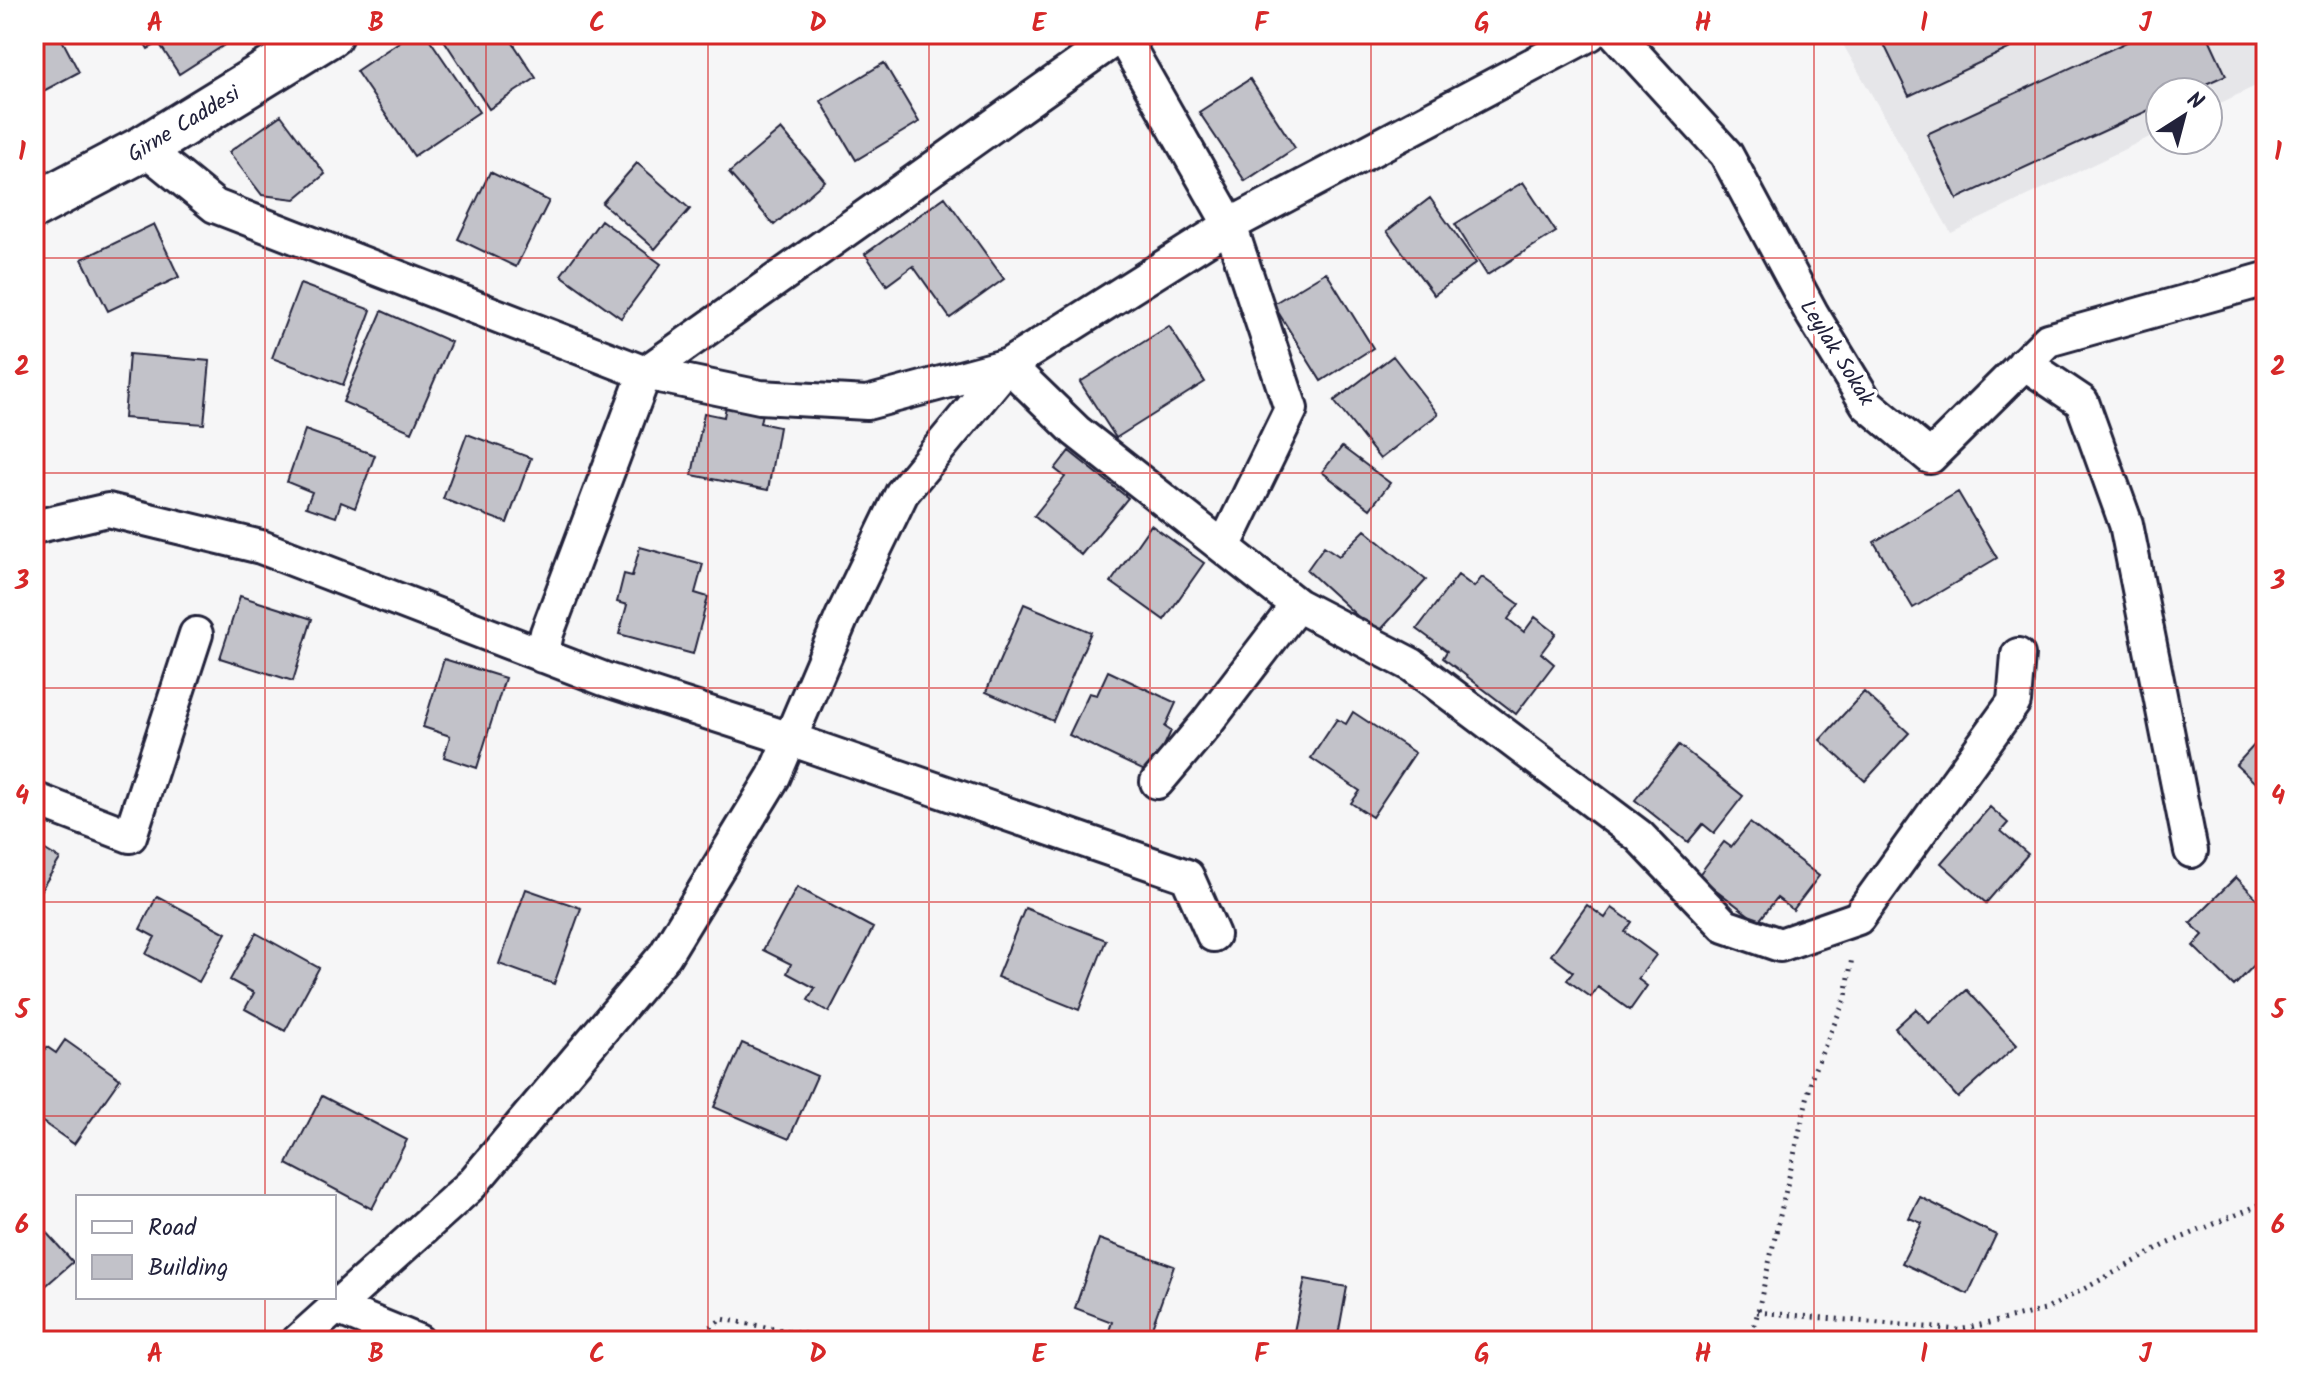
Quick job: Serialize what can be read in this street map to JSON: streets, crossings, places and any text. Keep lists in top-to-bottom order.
{
  "streets": {
    "street": ["Girne Caddesi", "Leylak Sokak"]
  },
  "legend": ["Road", "Building"],
  "north": "top right",
  "grid": {
    "columns": [
      "A",
      "B",
      "C",
      "D",
      "E",
      "F",
      "G",
      "H",
      "I",
      "J"
    ],
    "rows": [
      "1",
      "2",
      "3",
      "4",
      "5",
      "6"
    ]
  }
}
